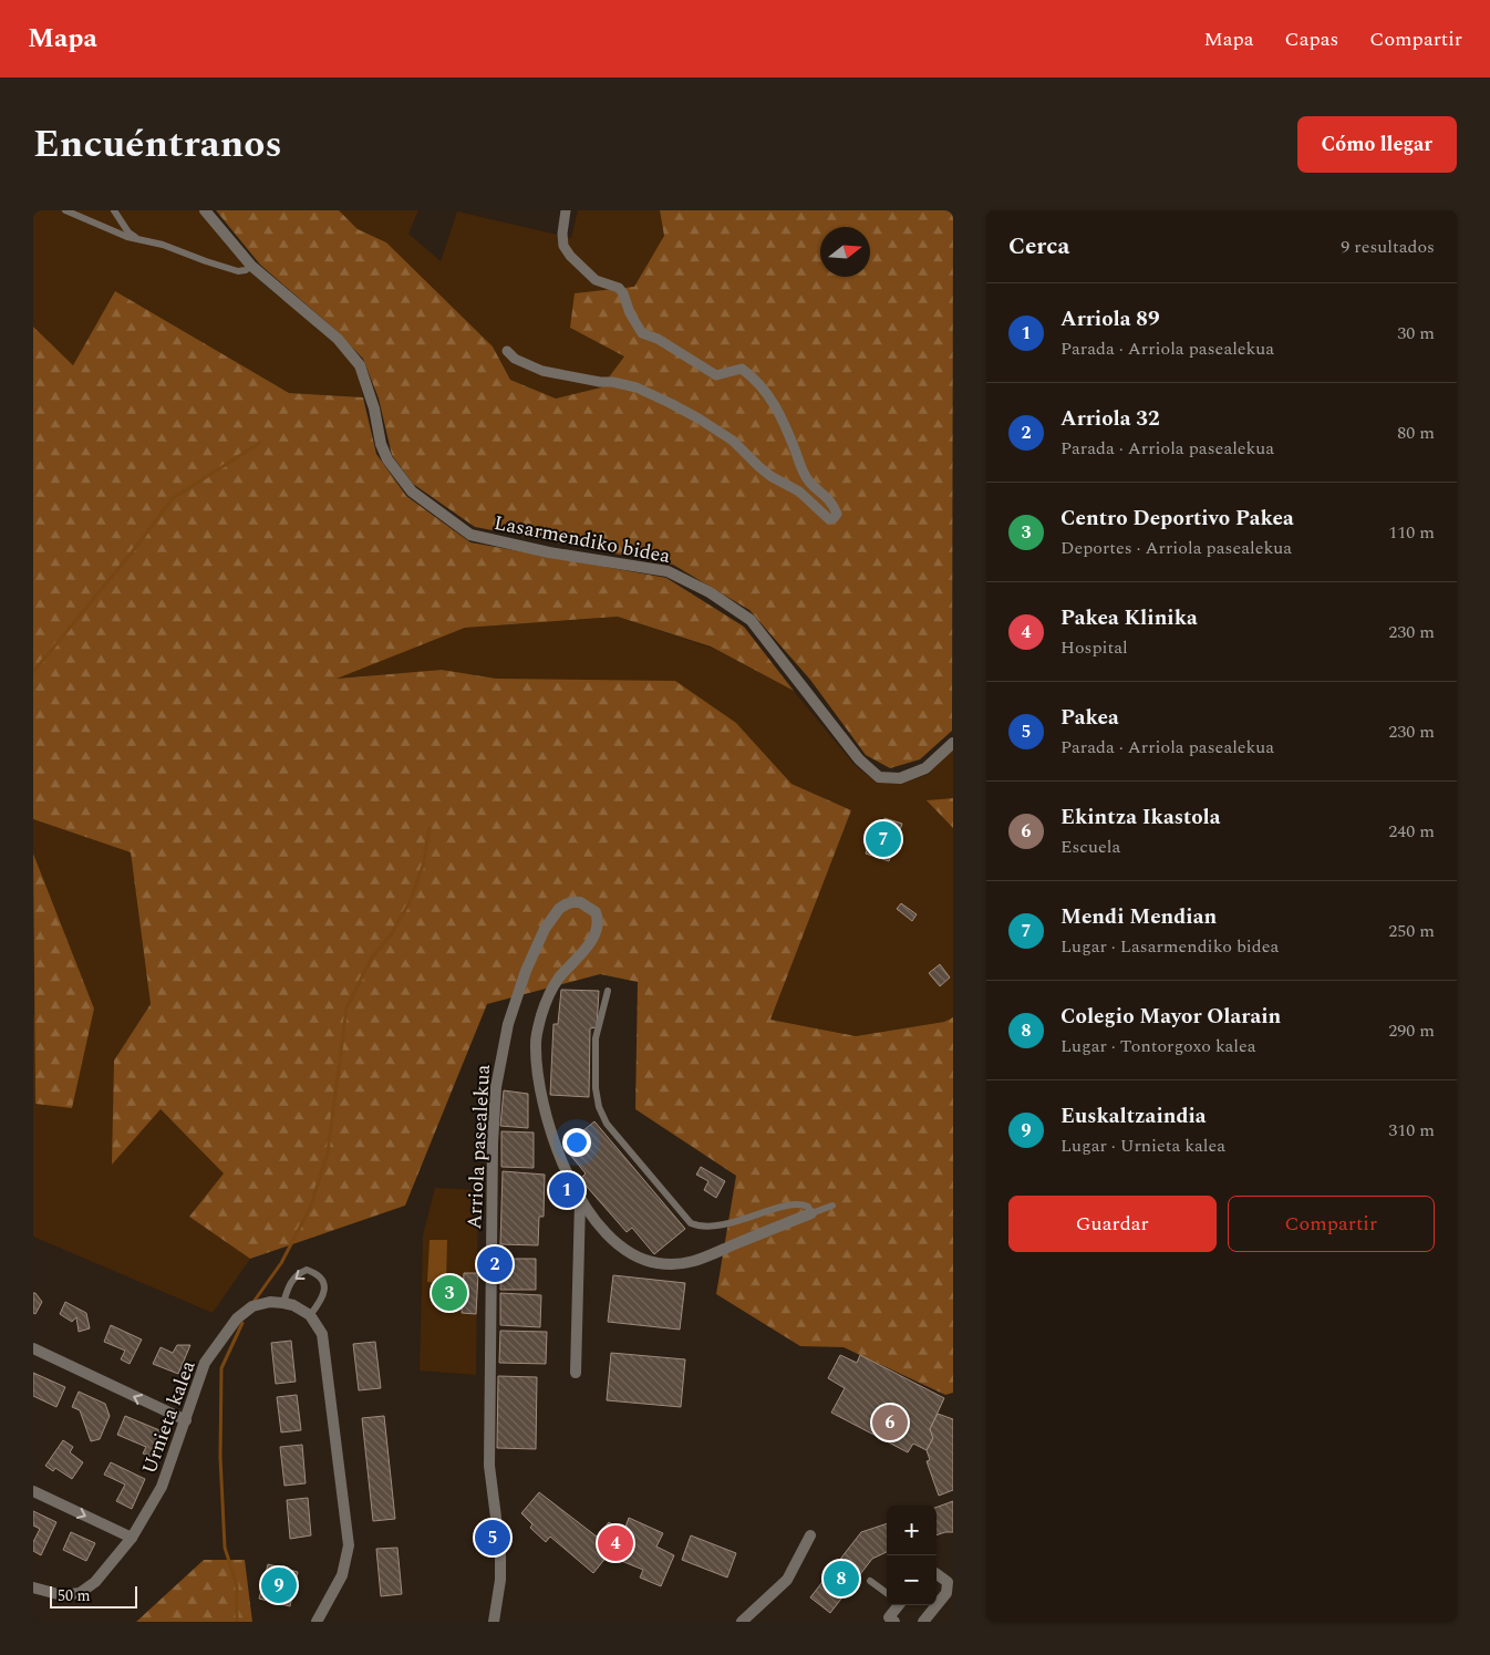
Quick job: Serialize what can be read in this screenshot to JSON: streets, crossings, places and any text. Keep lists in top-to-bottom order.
{
  "streets": {
    "street": ["Lasarmendiko bidea", "Arriola pasealekua", "Urnieta kalea"]
  },
  "scale_bar": "50 m",
  "north": "right",
  "page": {
    "header": "Mapa",
    "nav": ["Mapa", "Capas", "Compartir"],
    "title": "Encuéntranos",
    "buttons": [
      "Cómo llegar",
      ["Guardar", "Compartir"]
    ],
    "heading": ["Cerca", "9 resultados"],
    "list": [
      {
        "mark": "1",
        "name": "Arriola 89",
        "note": "Parada · Arriola pasealekua",
        "value": "30 m"
      },
      {
        "mark": "2",
        "name": "Arriola 32",
        "note": "Parada · Arriola pasealekua",
        "value": "80 m"
      },
      {
        "mark": "3",
        "name": "Centro Deportivo Pakea",
        "note": "Deportes · Arriola pasealekua",
        "value": "110 m"
      },
      {
        "mark": "4",
        "name": "Pakea Klinika",
        "note": "Hospital",
        "value": "230 m"
      },
      {
        "mark": "5",
        "name": "Pakea",
        "note": "Parada · Arriola pasealekua",
        "value": "230 m"
      },
      {
        "mark": "6",
        "name": "Ekintza Ikastola",
        "note": "Escuela",
        "value": "240 m"
      },
      {
        "mark": "7",
        "name": "Mendi Mendian",
        "note": "Lugar · Lasarmendiko bidea",
        "value": "250 m"
      },
      {
        "mark": "8",
        "name": "Colegio Mayor Olarain",
        "note": "Lugar · Tontorgoxo kalea",
        "value": "290 m"
      },
      {
        "mark": "9",
        "name": "Euskaltzaindia",
        "note": "Lugar · Urnieta kalea",
        "value": "310 m"
      }
    ],
    "pins": [
      "7",
      "1",
      "2",
      "3",
      "6",
      "5",
      "4",
      "8",
      "9"
    ],
    "map_buttons": ["+", "−"],
    "scale": "50 m"
  }
}
